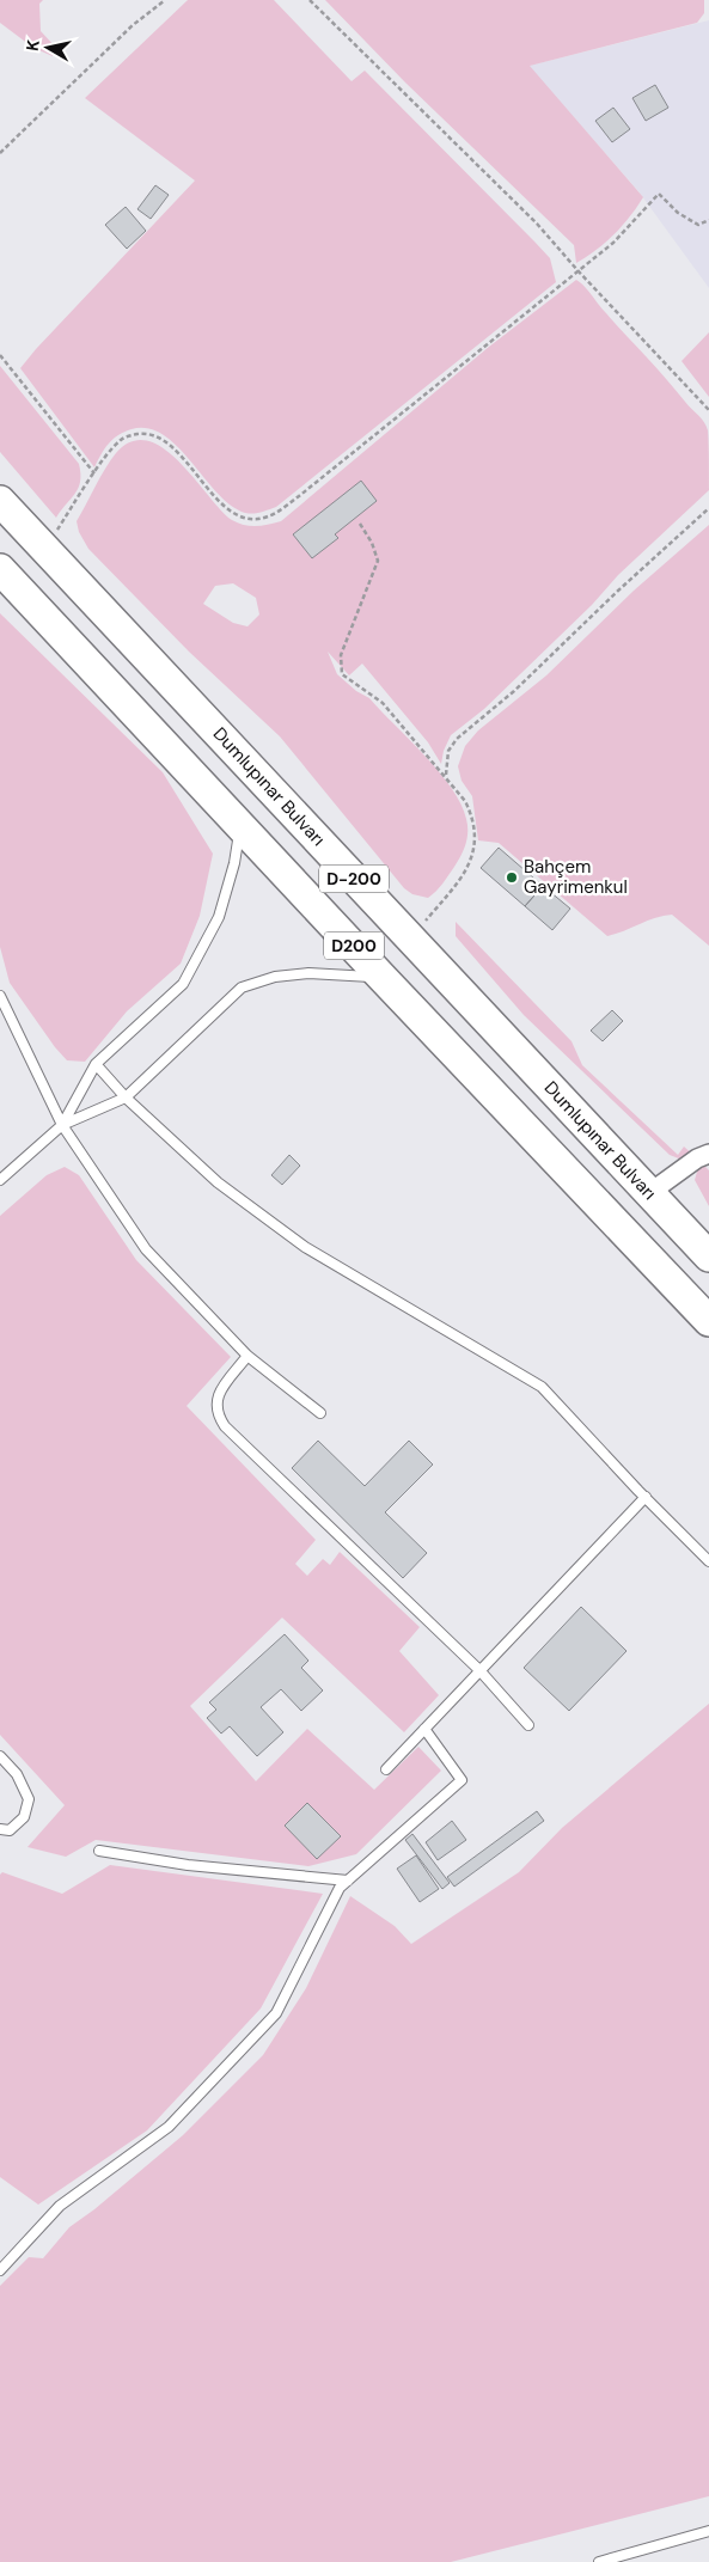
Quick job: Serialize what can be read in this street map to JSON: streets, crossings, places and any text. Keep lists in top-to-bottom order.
{
  "streets": {
    "highway": ["Dumlupınar Bulvarı", "D-200", "D200"]
  },
  "places": ["Bahçem Gayrimenkul"],
  "north": "left"
}
